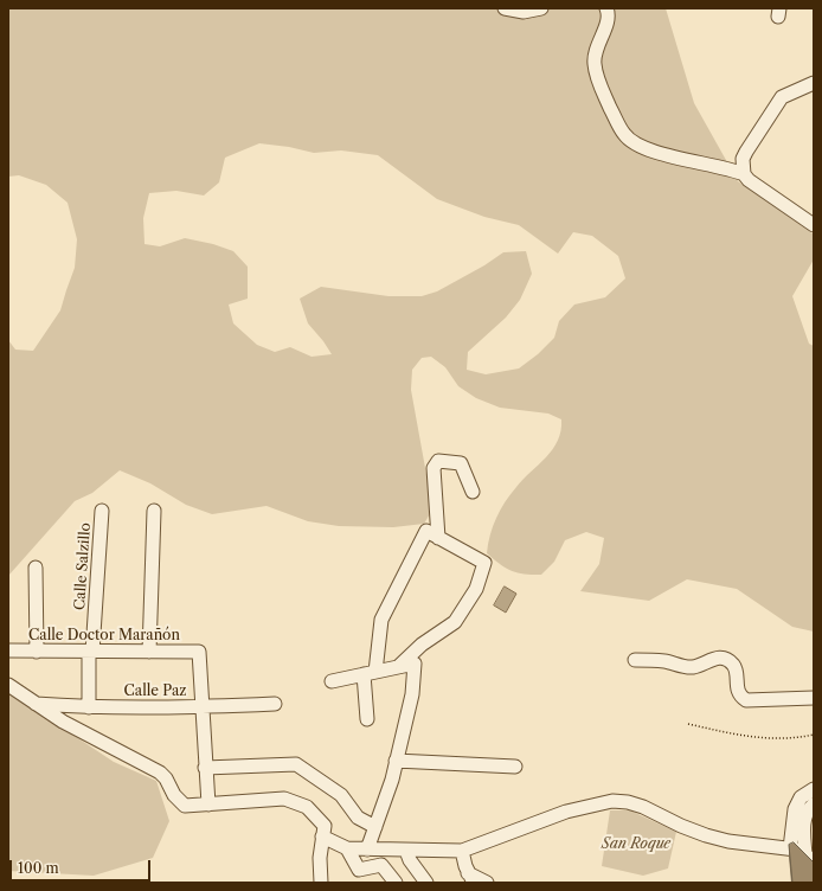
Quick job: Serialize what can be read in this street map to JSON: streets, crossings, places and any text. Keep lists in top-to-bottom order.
{
  "streets": {
    "street": ["Calle Salzillo", "Calle Doctor Marañón", "Calle Paz"]
  },
  "crossings": [
    ["Calle Salzillo", "Calle Doctor Marañón"],
    ["Calle Salzillo", "Calle Paz"],
    ["Calle Doctor Marañón", "Calle Paz"]
  ],
  "parks": ["San Roque"],
  "scale_bar": "100 m"
}
